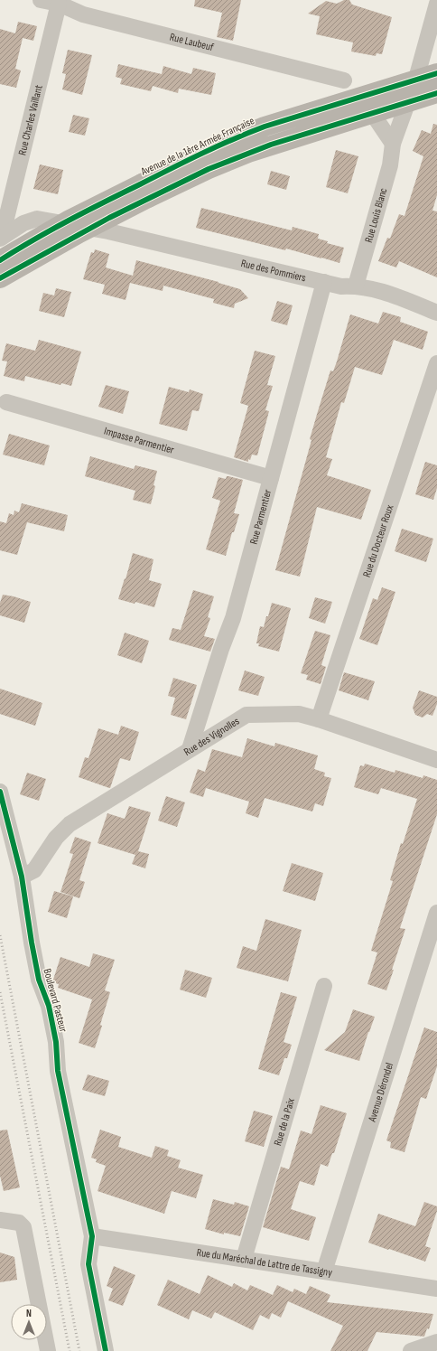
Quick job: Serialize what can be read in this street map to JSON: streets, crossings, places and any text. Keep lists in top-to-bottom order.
{
  "streets": {
    "main road": ["Avenue de la 1ère Armée Française"],
    "street": [
      "Rue Laubeuf",
      "Rue Charles Vaillant",
      "Rue Louis Blanc",
      "Rue des Pommiers",
      "Impasse Parmentier",
      "Rue Parmentier",
      "Rue du Docteur Roux",
      "Rue des Vignolles",
      "Boulevard Pasteur",
      "Avenue Dérondel",
      "Rue de la Paix",
      "Rue du Maréchal de Lattre de Tassigny"
    ]
  },
  "crossings": [
    ["Rue Laubeuf", "Rue Charles Vaillant"],
    ["Rue Charles Vaillant", "Rue des Pommiers"],
    ["Avenue de la 1ère Armée Française", "Rue Louis Blanc"],
    ["Rue Louis Blanc", "Rue des Pommiers"],
    ["Rue des Pommiers", "Rue Parmentier"],
    ["Impasse Parmentier", "Rue Parmentier"],
    ["Rue Parmentier", "Rue des Vignolles"],
    ["Rue du Docteur Roux", "Rue des Vignolles"],
    ["Rue des Vignolles", "Boulevard Pasteur"],
    ["Boulevard Pasteur", "Rue du Maréchal de Lattre de Tassigny"],
    ["Avenue Dérondel", "Rue du Maréchal de Lattre de Tassigny"],
    ["Rue de la Paix", "Rue du Maréchal de Lattre de Tassigny"]
  ],
  "north": "top"
}
